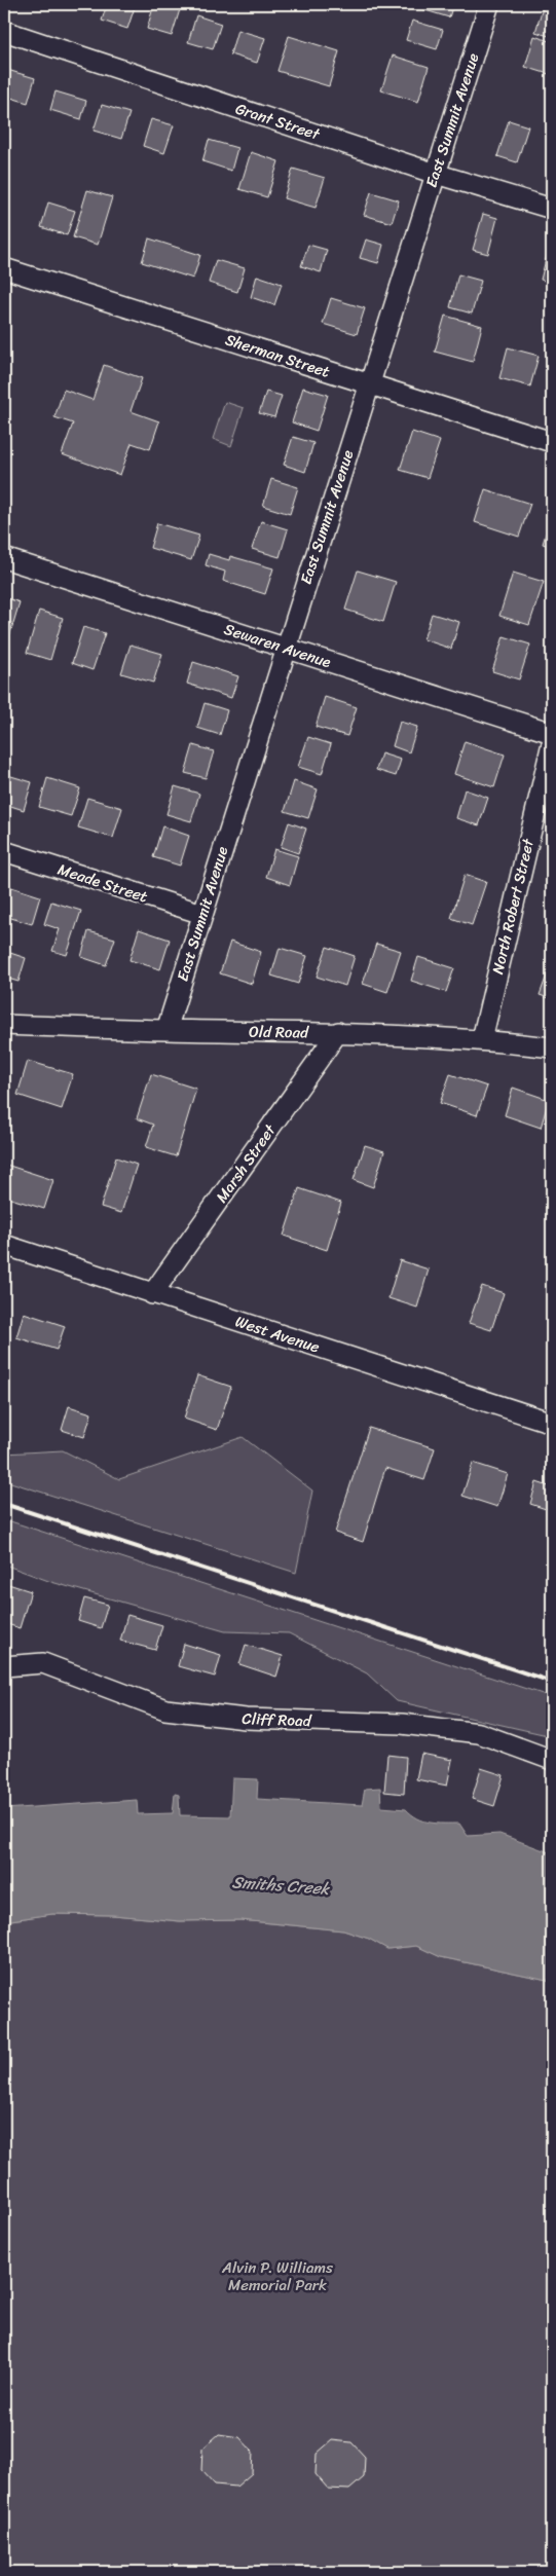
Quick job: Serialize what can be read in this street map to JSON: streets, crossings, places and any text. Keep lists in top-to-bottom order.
{
  "streets": {
    "street": [
      "East Summit Avenue",
      "Grant Street",
      "Sherman Street",
      "Sewaren Avenue",
      "Meade Street",
      "North Robert Street",
      "Old Road",
      "Marsh Street",
      "West Avenue",
      "Cliff Road"
    ]
  },
  "crossings": [
    ["East Summit Avenue", "Grant Street"],
    ["East Summit Avenue", "Sherman Street"],
    ["East Summit Avenue", "Sewaren Avenue"],
    ["East Summit Avenue", "Meade Street"],
    ["East Summit Avenue", "Old Road"],
    ["North Robert Street", "Old Road"],
    ["Old Road", "Marsh Street"],
    ["Marsh Street", "West Avenue"]
  ],
  "water": ["Smiths Creek"],
  "parks": ["Alvin P. Williams Memorial Park"]
}
